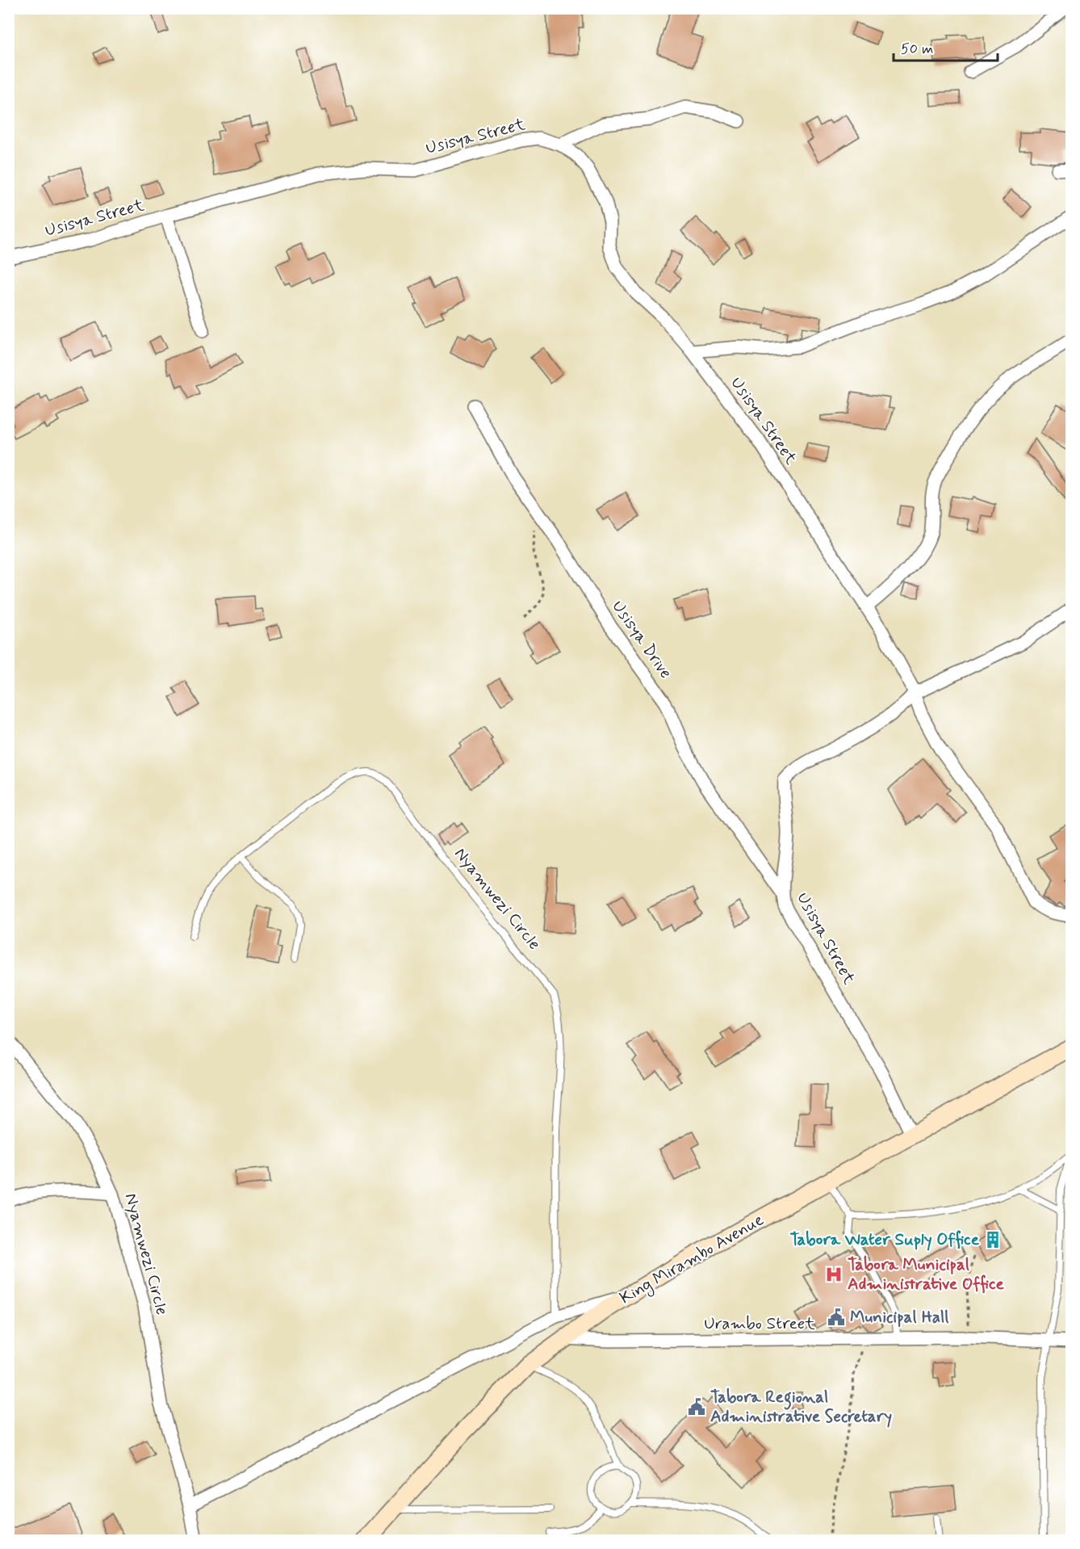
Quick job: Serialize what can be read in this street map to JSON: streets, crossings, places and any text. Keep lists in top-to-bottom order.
{
  "streets": {
    "main road": ["King Mirambo Avenue"],
    "street": [
      "Usisya Street",
      "Usisya Drive",
      "Nyamwezi Circle",
      "Urambo Street"
    ]
  },
  "crossings": [
    ["Usisya Street", "Usisya Drive"],
    ["Usisya Street", "King Mirambo Avenue"],
    ["King Mirambo Avenue", "Urambo Street"]
  ],
  "places": {
    "building": ["Tabora Water Suply Office"],
    "hospital": ["Tabora Municipal Administrative Office"],
    "public building": ["Municipal Hall", "Tabora Regional Administrative Secretary"]
  },
  "scale_bar": "50 m"
}
